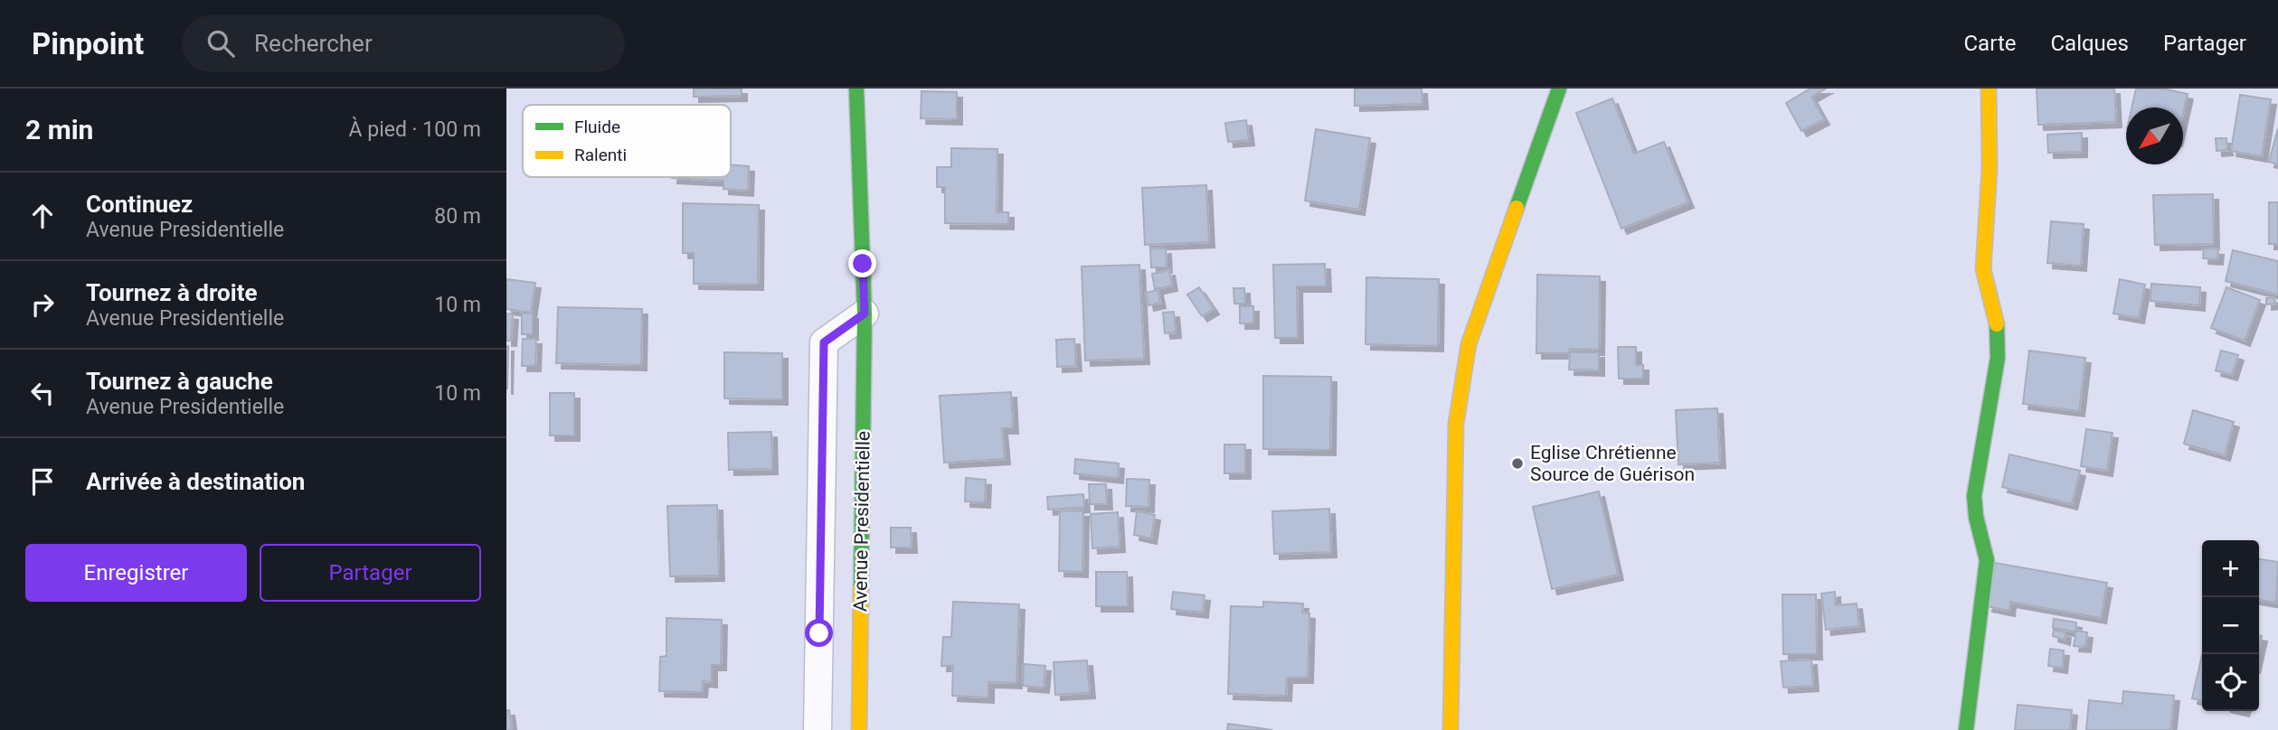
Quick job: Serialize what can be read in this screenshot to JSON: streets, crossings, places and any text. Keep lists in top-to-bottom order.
{
  "streets": {
    "street": ["Avenue Presidentielle"]
  },
  "places": ["Eglise Chrétienne Source de Guérison"],
  "legend": ["Fluide", "Ralenti"],
  "north": "bottom left",
  "page": {
    "header": "Pinpoint",
    "search": "Rechercher",
    "nav": ["Carte", "Calques", "Partager"],
    "heading": ["2 min", "À pied · 100 m"],
    "list": [
      ["Continuez", "Avenue Presidentielle", "80 m"],
      ["Tournez à droite", "Avenue Presidentielle", "10 m"],
      ["Tournez à gauche", "Avenue Presidentielle", "10 m"],
      "Arrivée à destination"
    ],
    "buttons": ["Enregistrer", "Partager"],
    "map_buttons": ["+", "−"]
  }
}
